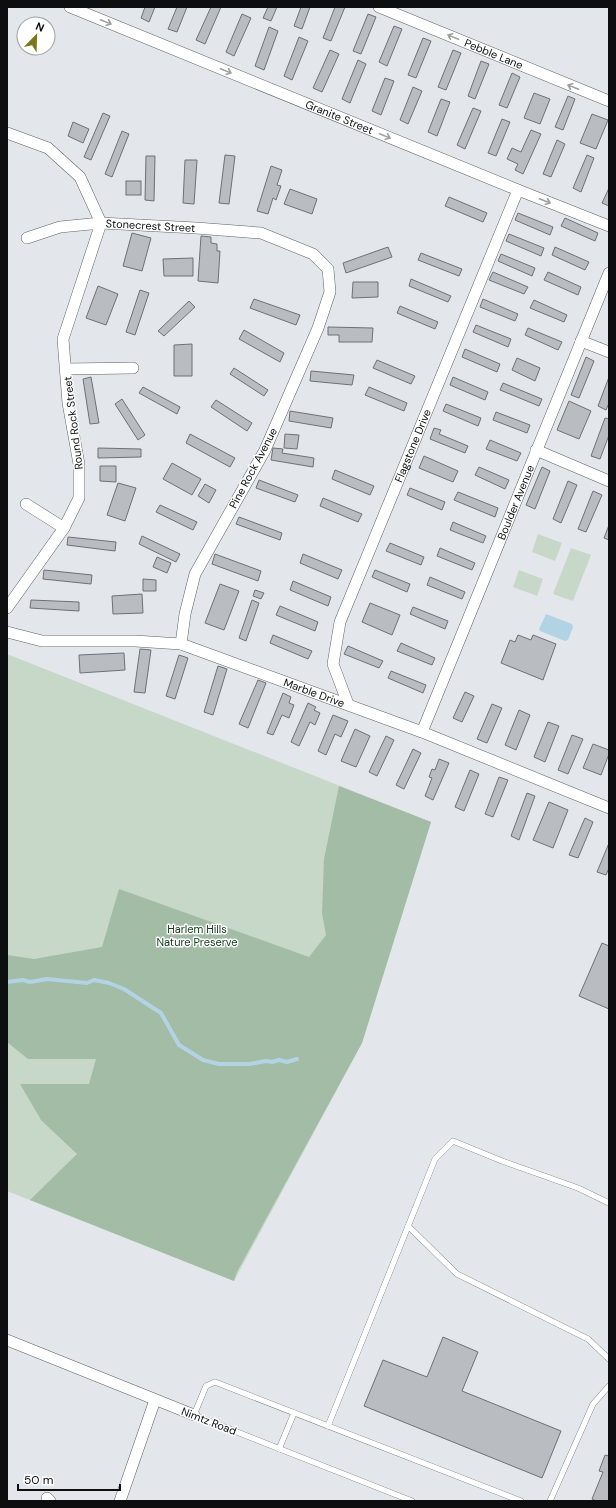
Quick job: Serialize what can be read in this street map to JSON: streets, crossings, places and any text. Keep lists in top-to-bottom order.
{
  "streets": {
    "street": [
      "Pebble Lane",
      "Granite Street",
      "Stonecrest Street",
      "Round Rock Street",
      "Flagstone Drive",
      "Pine Rock Avenue",
      "Boulder Avenue",
      "Marble Drive",
      "Nimtz Road"
    ]
  },
  "crossings": [
    ["Granite Street", "Flagstone Drive"],
    ["Stonecrest Street", "Round Rock Street"],
    ["Stonecrest Street", "Pine Rock Avenue"],
    ["Flagstone Drive", "Marble Drive"],
    ["Pine Rock Avenue", "Marble Drive"],
    ["Boulder Avenue", "Marble Drive"]
  ],
  "one_way": ["Pebble Lane", "Granite Street"],
  "parks": ["Harlem Hills Nature Preserve"],
  "scale_bar": "50 m",
  "north": "top right"
}
